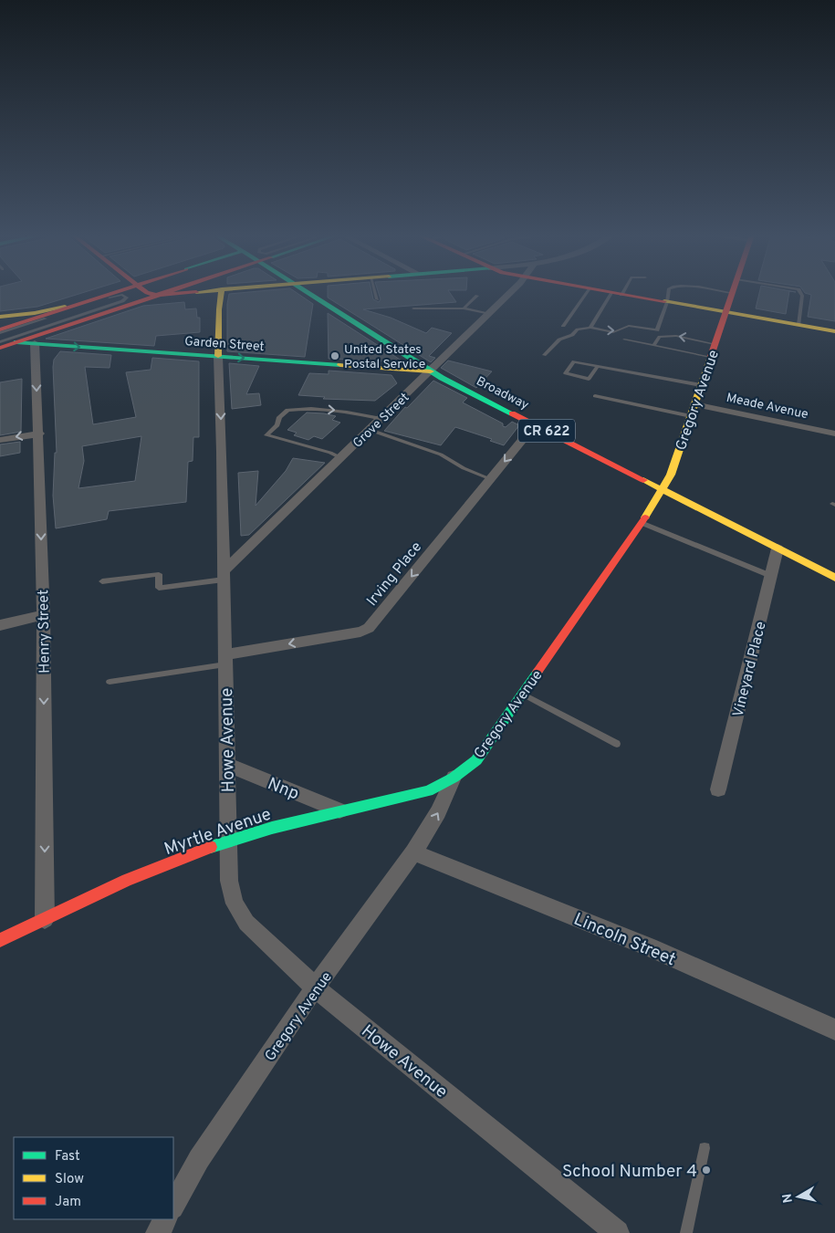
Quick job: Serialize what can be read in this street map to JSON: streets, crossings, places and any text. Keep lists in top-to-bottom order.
{
  "streets": {
    "main road": [
      "Garden Street",
      "Broadway",
      "Gregory Avenue",
      "CR 622",
      "Howe Avenue",
      "Myrtle Avenue"
    ],
    "street": [
      "Meade Avenue",
      "Grove Street",
      "Irving Place",
      "Henry Street",
      "Vineyard Place",
      "Nnp",
      "Lincoln Street"
    ]
  },
  "crossings": [
    ["Garden Street", "Broadway"],
    ["Garden Street", "Grove Street"],
    ["Garden Street", "Henry Street"],
    ["Garden Street", "Howe Avenue"],
    ["Broadway", "Gregory Avenue"],
    ["Broadway", "Grove Street"],
    ["Broadway", "Irving Place"],
    ["Broadway", "Vineyard Place"],
    ["Gregory Avenue", "Meade Avenue"],
    ["Gregory Avenue", "Howe Avenue"],
    ["Gregory Avenue", "Myrtle Avenue"],
    ["Gregory Avenue", "Lincoln Street"],
    ["Grove Street", "Howe Avenue"],
    ["Irving Place", "Howe Avenue"],
    ["Henry Street", "Myrtle Avenue"],
    ["Howe Avenue", "Nnp"],
    ["Howe Avenue", "Myrtle Avenue"],
    ["Nnp", "Myrtle Avenue"]
  ],
  "one_way": ["Irving Place", "Henry Street"],
  "places": ["United States Postal Service", "School Number 4"],
  "legend": ["Fast", "Slow", "Jam"],
  "north": "left"
}
